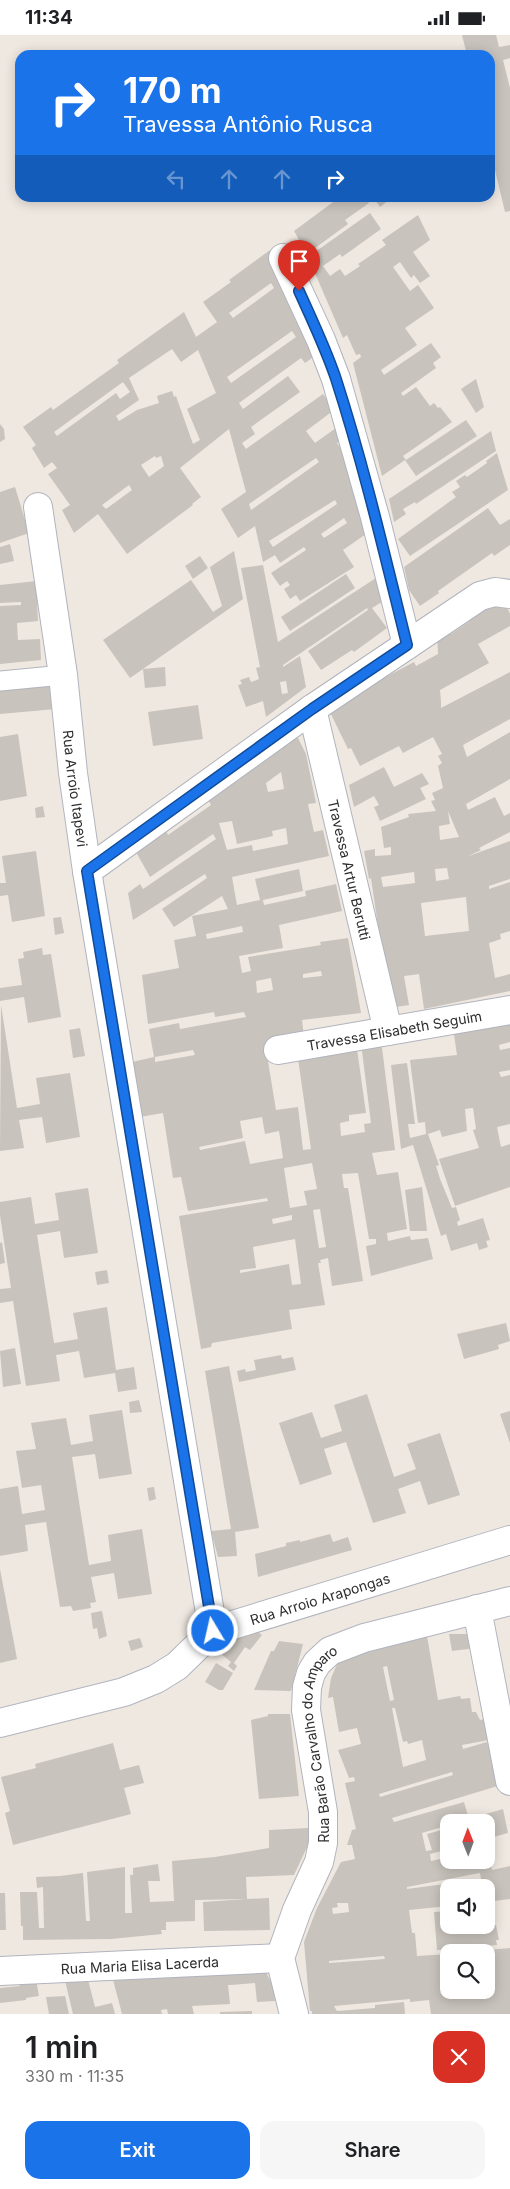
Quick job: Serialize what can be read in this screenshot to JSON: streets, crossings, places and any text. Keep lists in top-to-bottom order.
{
  "streets": {
    "street": [
      "Rua Arroio Itapevi",
      "Travessa Artur Berutti",
      "Travessa Elisabeth Seguim",
      "Rua Arroio Arapongas",
      "Rua Barão Carvalho do Amparo",
      "Rua Maria Elisa Lacerda"
    ]
  },
  "crossings": [
    ["Rua Arroio Itapevi", "Rua Arroio Arapongas"],
    ["Travessa Artur Berutti", "Travessa Elisabeth Seguim"],
    ["Rua Barão Carvalho do Amparo", "Rua Maria Elisa Lacerda"]
  ],
  "north": "top",
  "page": {
    "status": "11:34",
    "turn": ["170 m", "Travessa Antônio Rusca"],
    "heading": ["1 min", "330 m · 11:35"],
    "buttons": ["Exit", "Share"]
  }
}
